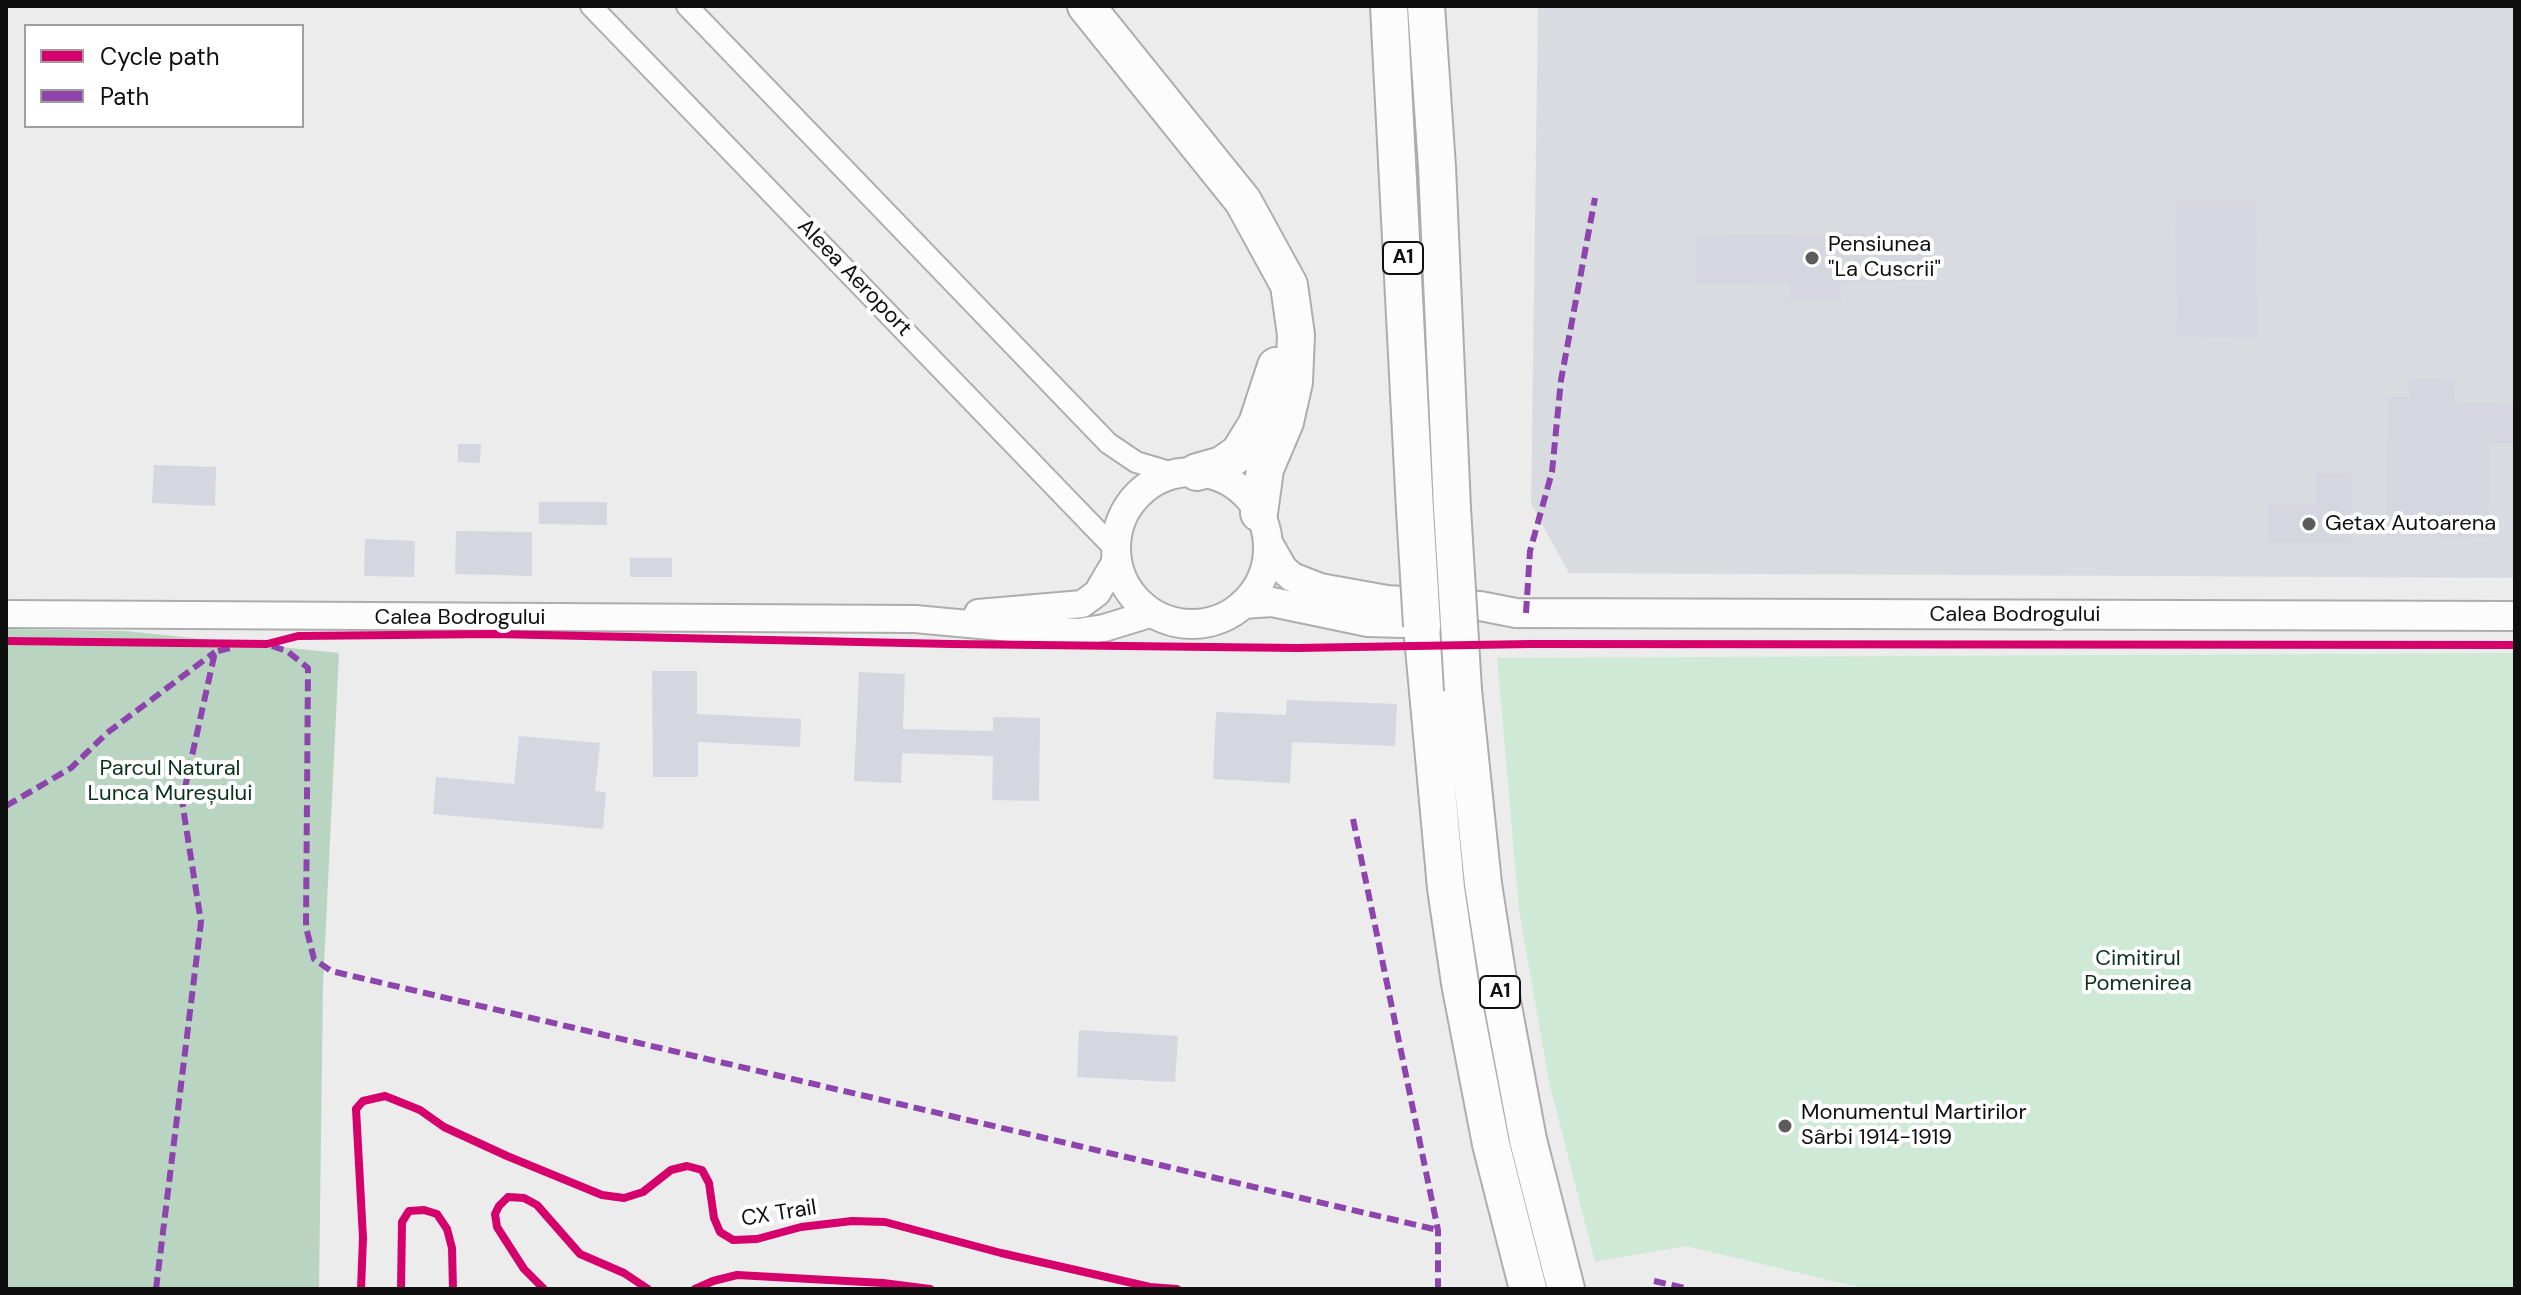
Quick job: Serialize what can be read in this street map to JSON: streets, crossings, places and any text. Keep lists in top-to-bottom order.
{
  "streets": {
    "highway": ["A1"],
    "main road": ["Calea Bodrogului"],
    "street": ["Aleea Aeroport"],
    "cycle path": ["CX Trail"]
  },
  "crossings": [
    ["Aleea Aeroport", "Calea Bodrogului"]
  ],
  "parks": ["Parcul Natural Lunca Mureșului", "Cimitirul Pomenirea"],
  "places": ["Pensiunea \"La Cuscrii\"", "Getax Autoarena", "Monumentul Martirilor Sârbi 1914-1919"],
  "legend": ["Cycle path", "Path"]
}
